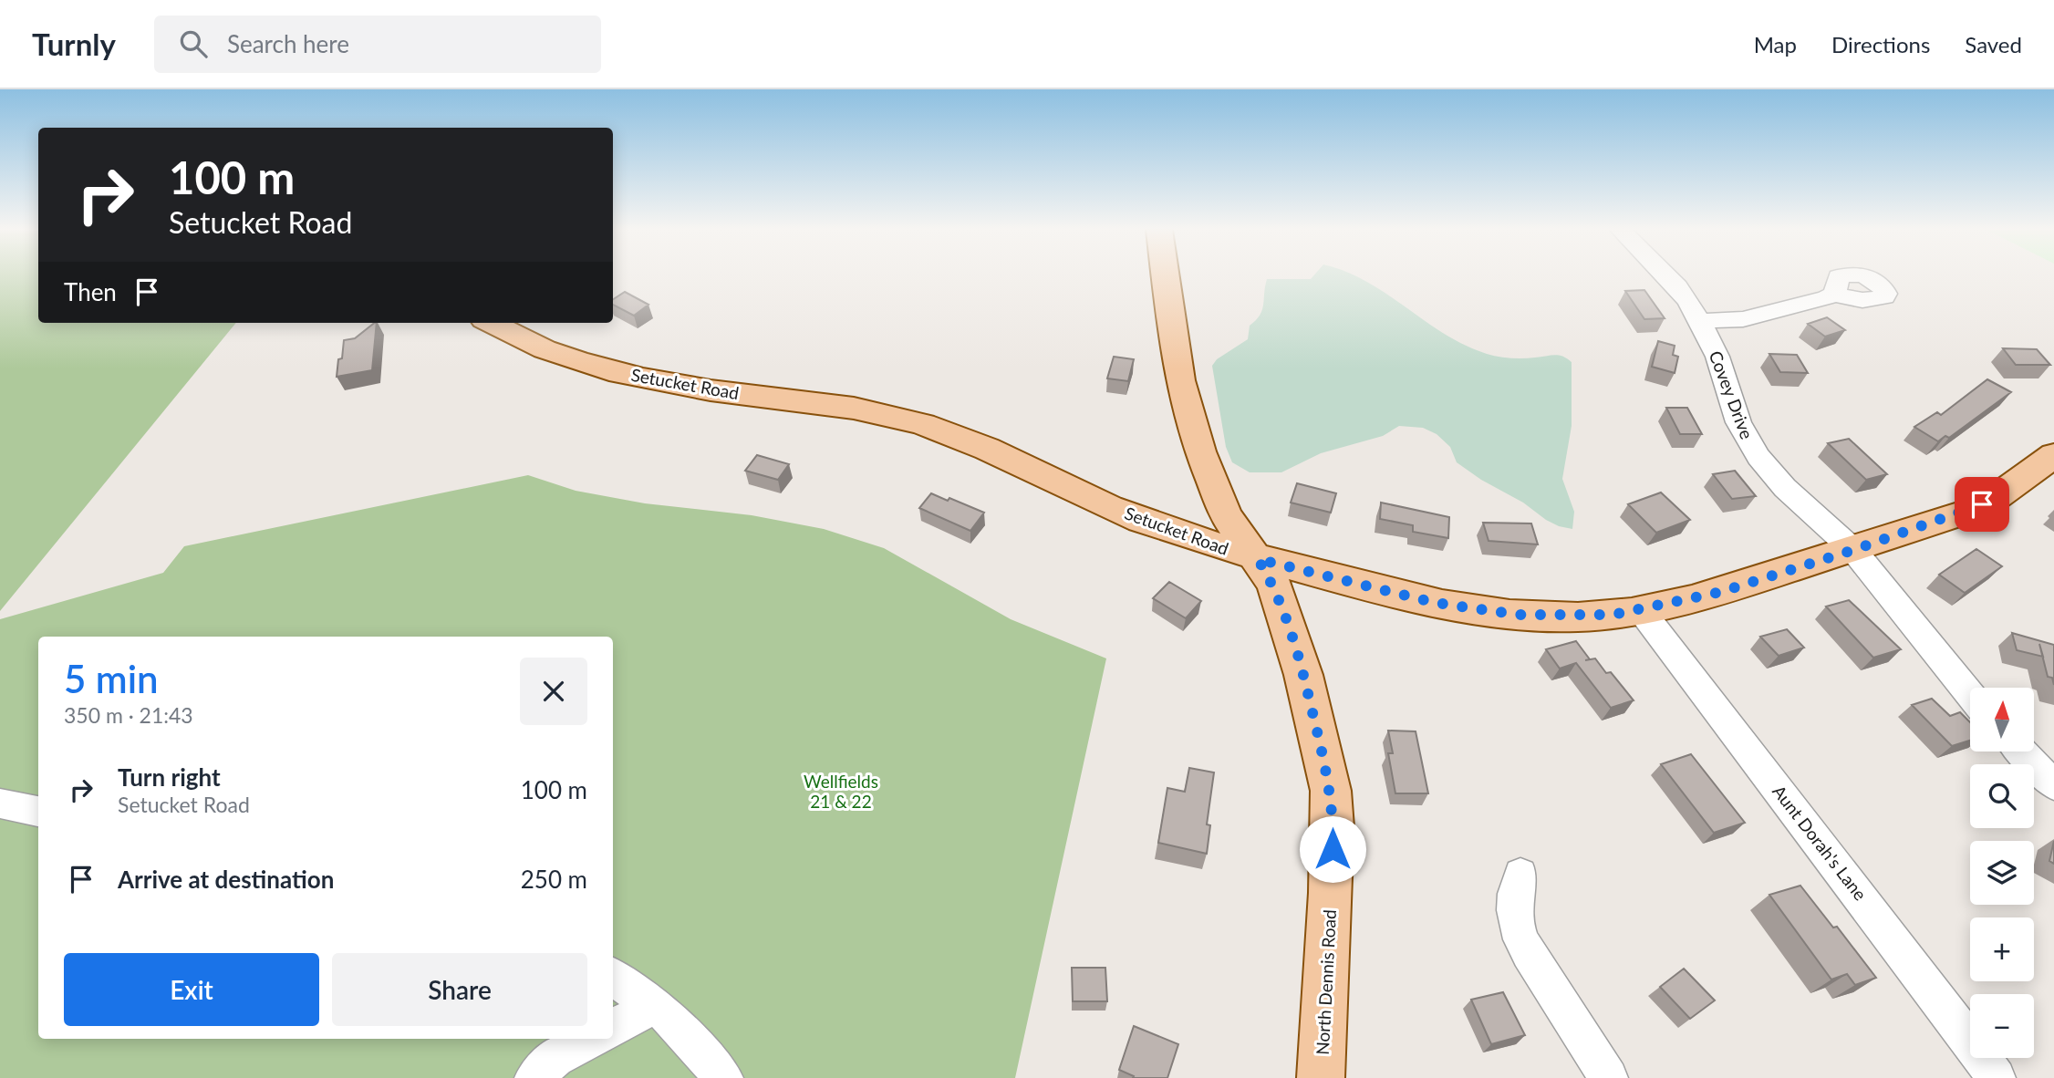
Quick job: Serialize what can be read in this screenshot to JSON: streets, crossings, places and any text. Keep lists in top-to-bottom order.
{
  "streets": {
    "main road": ["Setucket Road", "North Dennis Road"],
    "street": ["Covey Drive", "Aunt Dorah's Lane"]
  },
  "crossings": [
    ["Setucket Road", "Covey Drive"],
    ["Setucket Road", "Aunt Dorah's Lane"],
    ["Setucket Road", "North Dennis Road"]
  ],
  "parks": ["Wellfields 21 & 22"],
  "north": "top",
  "page": {
    "header": "Turnly",
    "search": "Search here",
    "nav": ["Map", "Directions", "Saved"],
    "turn": ["100 m", "Setucket Road"],
    "then": "Then",
    "heading": ["5 min", "350 m · 21:43"],
    "map_buttons": ["+", "−"],
    "list": [
      {
        "name": "Turn right",
        "note": "Setucket Road",
        "value": "100 m"
      },
      {
        "name": "Arrive at destination",
        "value": "250 m"
      }
    ],
    "buttons": ["Exit", "Share"]
  }
}
